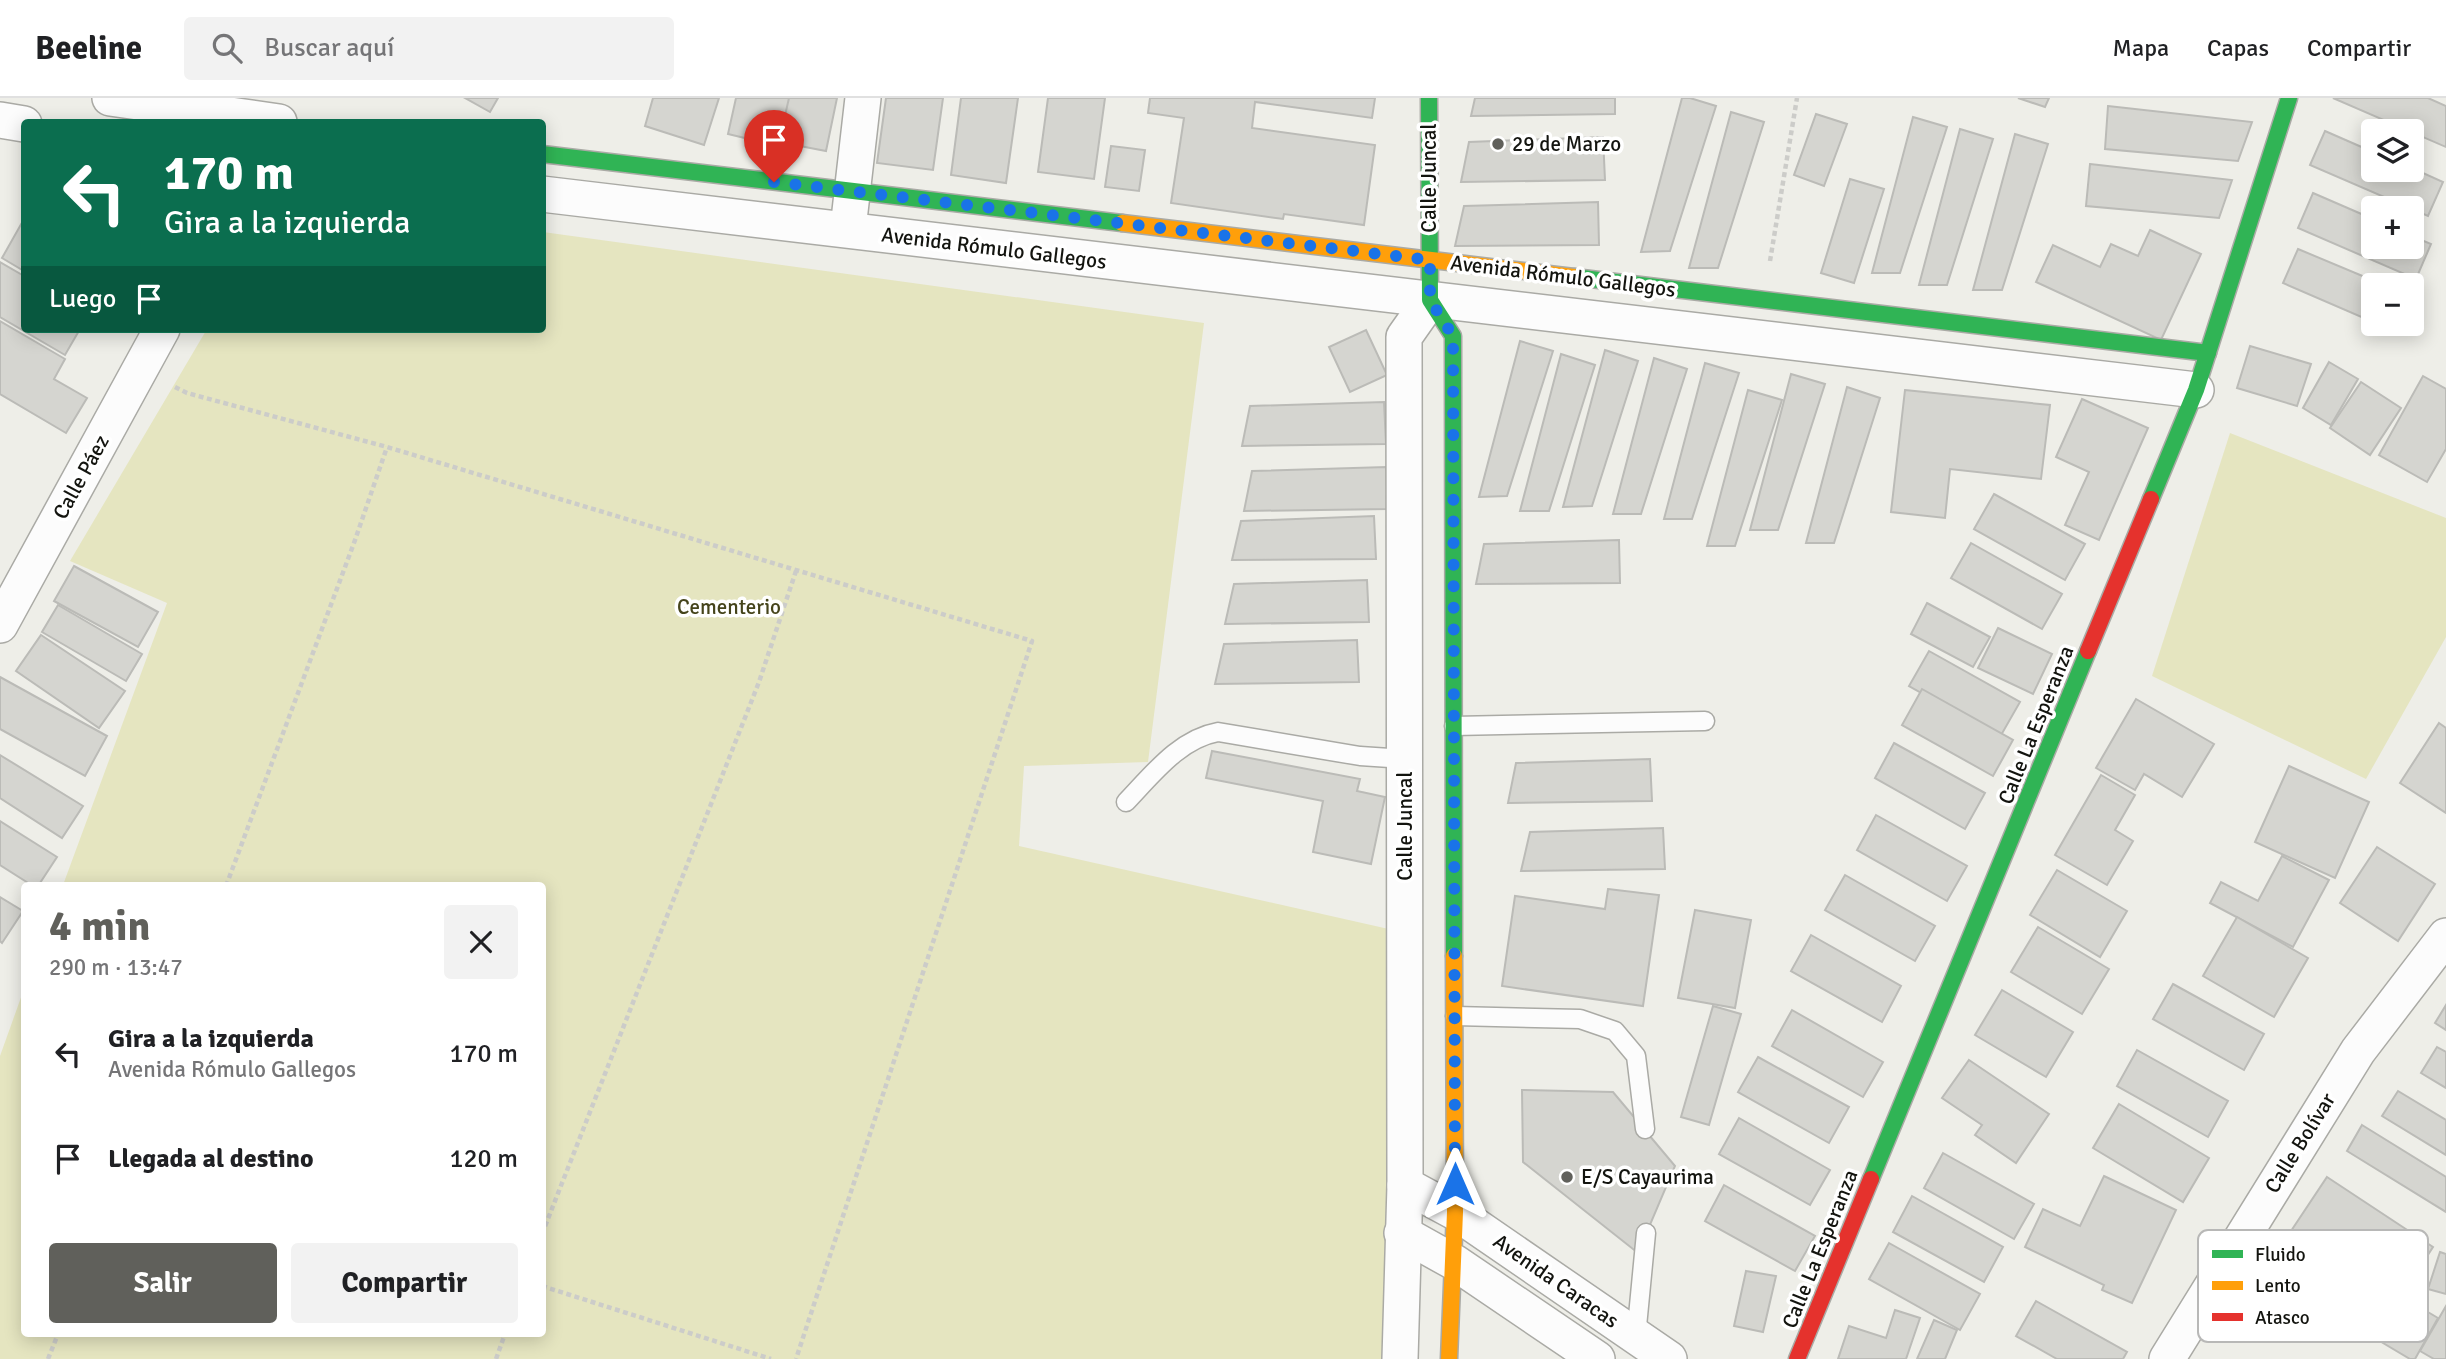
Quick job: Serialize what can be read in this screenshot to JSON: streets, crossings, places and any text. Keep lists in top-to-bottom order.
{
  "streets": {
    "street": [
      "Calle Juncal",
      "Avenida Rómulo Gallegos",
      "Calle Páez",
      "Calle La Esperanza",
      "Calle Bolívar",
      "Avenida Caracas"
    ]
  },
  "crossings": [
    ["Calle Juncal", "Avenida Rómulo Gallegos"],
    ["Calle Juncal", "Avenida Caracas"],
    ["Avenida Rómulo Gallegos", "Calle La Esperanza"]
  ],
  "parks": ["Cementerio"],
  "places": ["29 de Marzo", "E/S Cayaurima"],
  "legend": ["Fluido", "Lento", "Atasco"],
  "page": {
    "header": "Beeline",
    "search": "Buscar aquí",
    "nav": ["Mapa", "Capas", "Compartir"],
    "map_buttons": ["+", "−"],
    "turn": ["170 m", "Gira a la izquierda"],
    "then": "Luego",
    "heading": ["4 min", "290 m · 13:47"],
    "list": [
      {
        "name": "Gira a la izquierda",
        "note": "Avenida Rómulo Gallegos",
        "value": "170 m"
      },
      {
        "name": "Llegada al destino",
        "value": "120 m"
      }
    ],
    "buttons": ["Salir", "Compartir"]
  }
}
